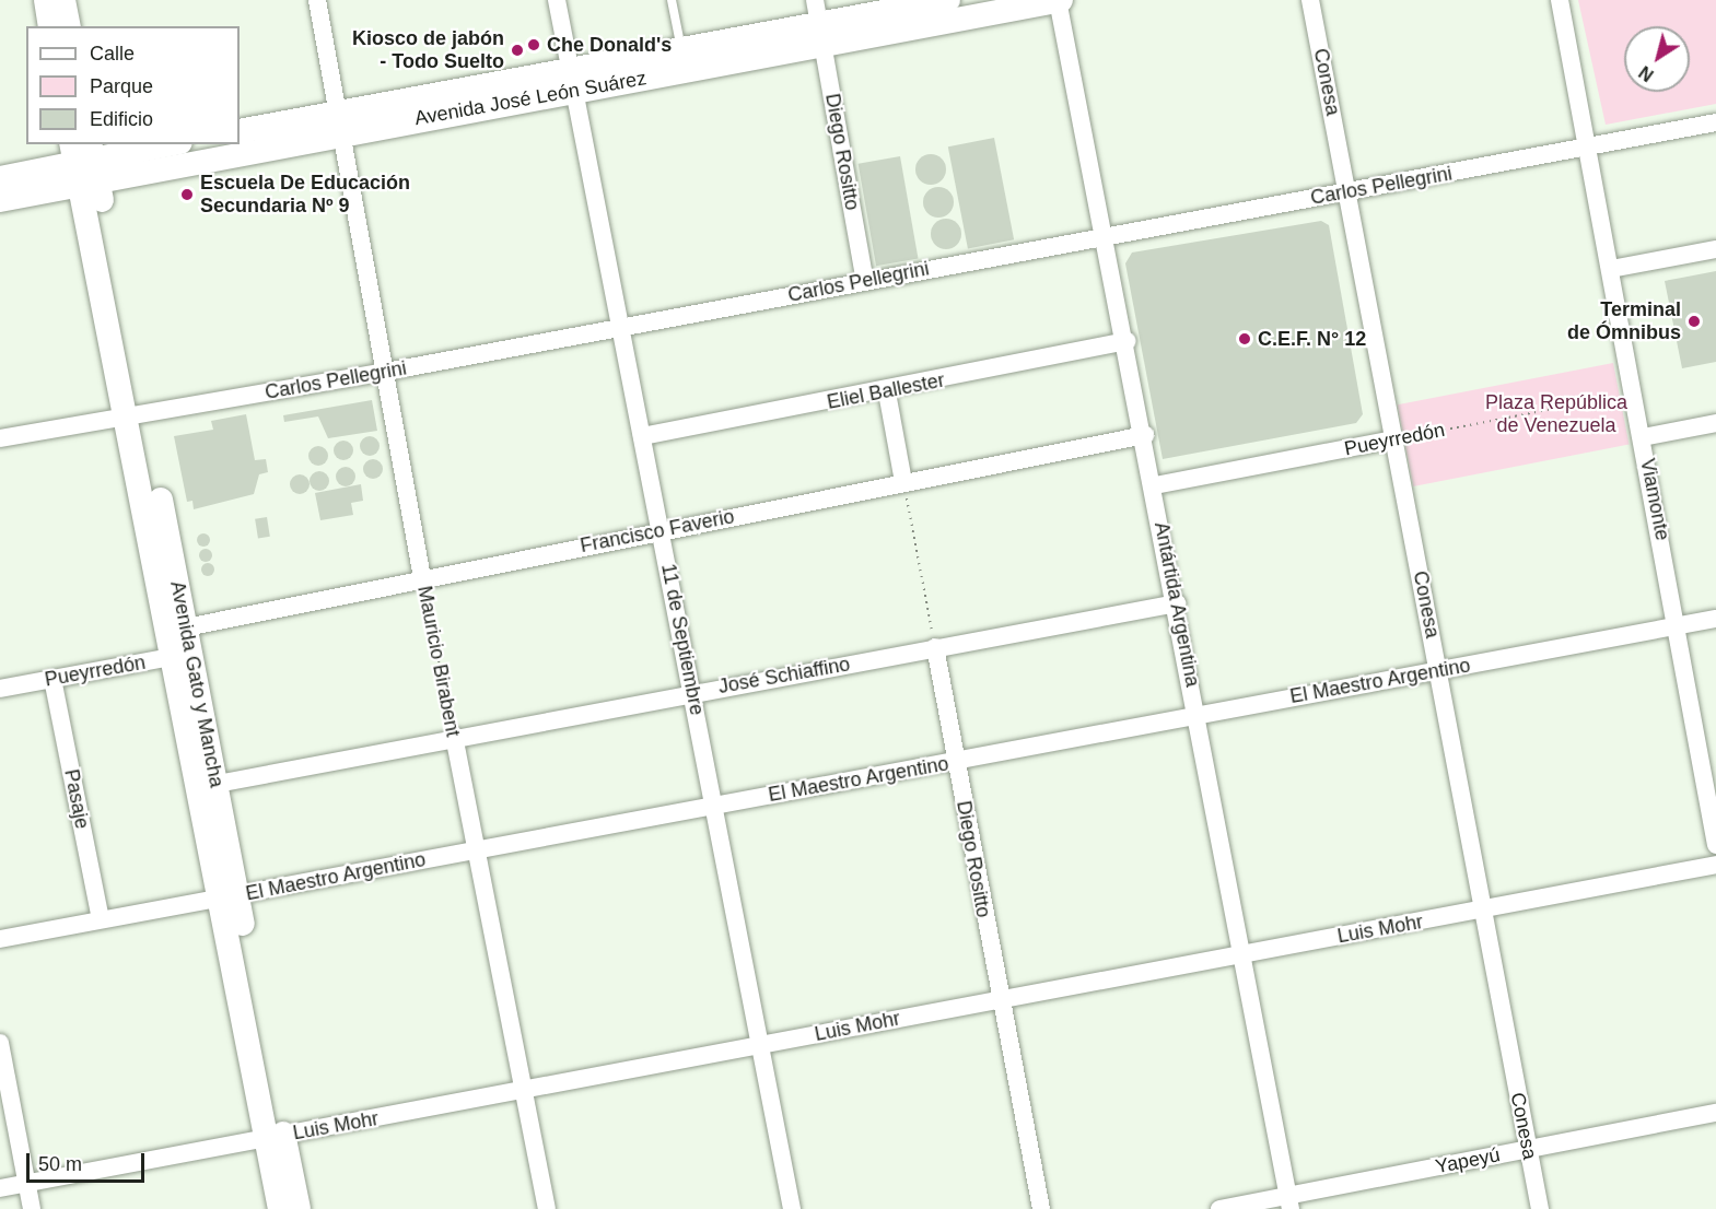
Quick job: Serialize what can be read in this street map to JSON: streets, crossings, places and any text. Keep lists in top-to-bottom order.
{
  "streets": {
    "main road": ["Avenida José León Suárez", "Avenida Gato y Mancha"],
    "street": [
      "Conesa",
      "Diego Rositto",
      "Carlos Pellegrini",
      "Eliel Ballester",
      "Pueyrredón",
      "Viamonte",
      "Francisco Faverio",
      "Antártida Argentina",
      "11 de Septiembre",
      "Mauricio Birabent",
      "José Schiaffino",
      "El Maestro Argentino",
      "Pasaje",
      "Luis Mohr",
      "Yapeyú"
    ]
  },
  "crossings": [
    ["Conesa", "Carlos Pellegrini"],
    ["Conesa", "Pueyrredón"],
    ["Conesa", "El Maestro Argentino"],
    ["Conesa", "Luis Mohr"],
    ["Conesa", "Yapeyú"],
    ["Avenida José León Suárez", "Diego Rositto"],
    ["Avenida José León Suárez", "Antártida Argentina"],
    ["Avenida José León Suárez", "11 de Septiembre"],
    ["Avenida José León Suárez", "Mauricio Birabent"],
    ["Avenida José León Suárez", "Avenida Gato y Mancha"],
    ["Diego Rositto", "Carlos Pellegrini"],
    ["Diego Rositto", "José Schiaffino"],
    ["Diego Rositto", "El Maestro Argentino"],
    ["Diego Rositto", "Luis Mohr"],
    ["Carlos Pellegrini", "Viamonte"],
    ["Carlos Pellegrini", "Antártida Argentina"],
    ["Carlos Pellegrini", "11 de Septiembre"],
    ["Carlos Pellegrini", "Mauricio Birabent"],
    ["Carlos Pellegrini", "Avenida Gato y Mancha"],
    ["Eliel Ballester", "Antártida Argentina"],
    ["Eliel Ballester", "11 de Septiembre"],
    ["Pueyrredón", "Viamonte"],
    ["Pueyrredón", "Antártida Argentina"],
    ["Pueyrredón", "Avenida Gato y Mancha"],
    ["Pueyrredón", "Pasaje"],
    ["Viamonte", "El Maestro Argentino"],
    ["Francisco Faverio", "Antártida Argentina"],
    ["Francisco Faverio", "11 de Septiembre"],
    ["Francisco Faverio", "Mauricio Birabent"],
    ["Francisco Faverio", "Avenida Gato y Mancha"],
    ["Antártida Argentina", "José Schiaffino"],
    ["Antártida Argentina", "El Maestro Argentino"],
    ["Antártida Argentina", "Luis Mohr"],
    ["Antártida Argentina", "Yapeyú"],
    ["11 de Septiembre", "José Schiaffino"],
    ["11 de Septiembre", "El Maestro Argentino"],
    ["11 de Septiembre", "Luis Mohr"],
    ["Mauricio Birabent", "José Schiaffino"],
    ["Mauricio Birabent", "El Maestro Argentino"],
    ["Mauricio Birabent", "Luis Mohr"],
    ["José Schiaffino", "Avenida Gato y Mancha"],
    ["El Maestro Argentino", "Avenida Gato y Mancha"],
    ["El Maestro Argentino", "Pasaje"],
    ["Avenida Gato y Mancha", "Luis Mohr"]
  ],
  "parks": ["Plaza República de Venezuela"],
  "places": [
    "Che Donald's",
    "Kiosco de jabón - Todo Suelto",
    "Escuela De Educación Secundaria Nº 9",
    "Terminal de Ómnibus",
    "C.E.F. N° 12"
  ],
  "legend": ["Calle", "Parque", "Edificio"],
  "scale_bar": "50 m",
  "north": "bottom left"
}
